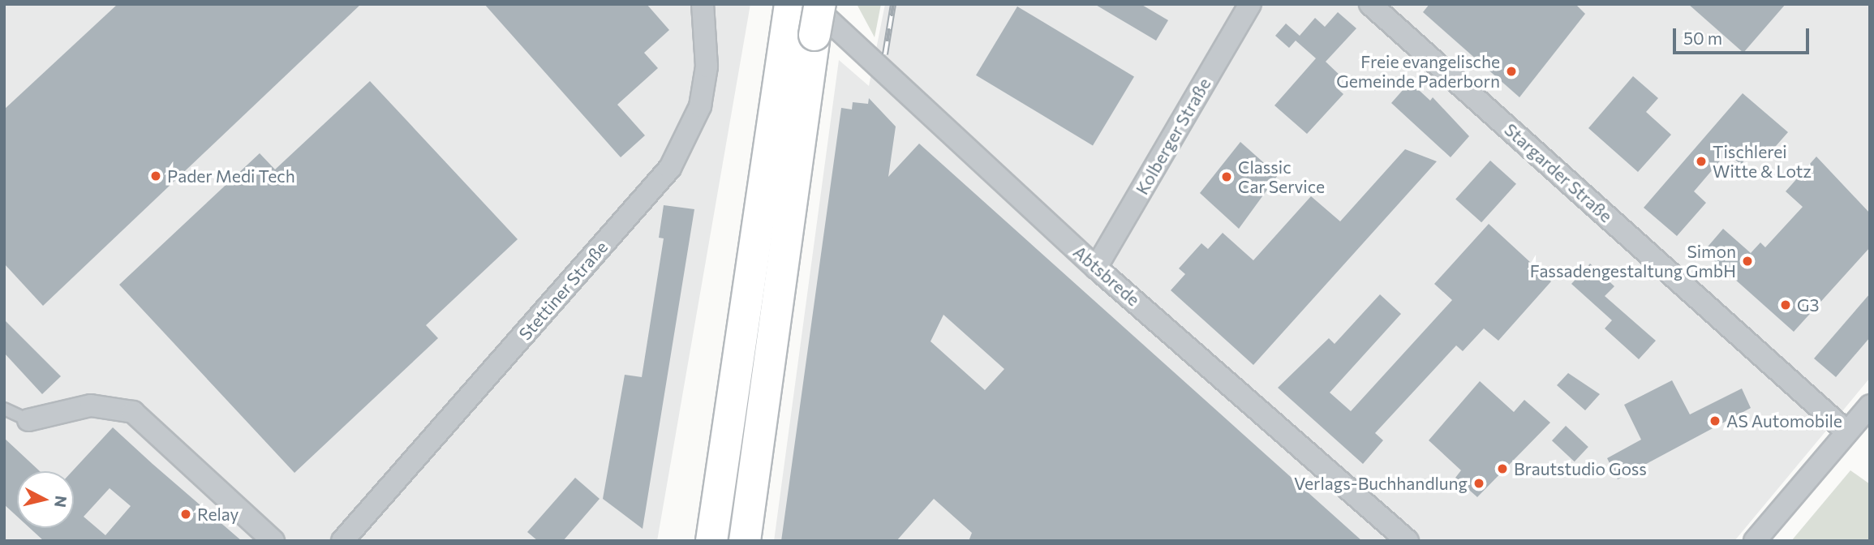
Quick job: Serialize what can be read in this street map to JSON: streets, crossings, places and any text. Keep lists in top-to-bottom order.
{
  "streets": {
    "street": [
      "Kolberger Straße",
      "Stargarder Straße",
      "Abtsbrede",
      "Stettiner Straße"
    ]
  },
  "crossings": [
    ["Kolberger Straße", "Abtsbrede"]
  ],
  "places": [
    "Freie evangelische Gemeinde Paderborn",
    "Tischlerei Witte & Lotz",
    "Pader Medi Tech",
    "Classic Car Service",
    "Simon Fassadengestaltung GmbH",
    "G3",
    "AS Automobile",
    "Brautstudio Goss",
    "Verlags-Buchhandlung",
    "Relay"
  ],
  "scale_bar": "50 m",
  "north": "right"
}
